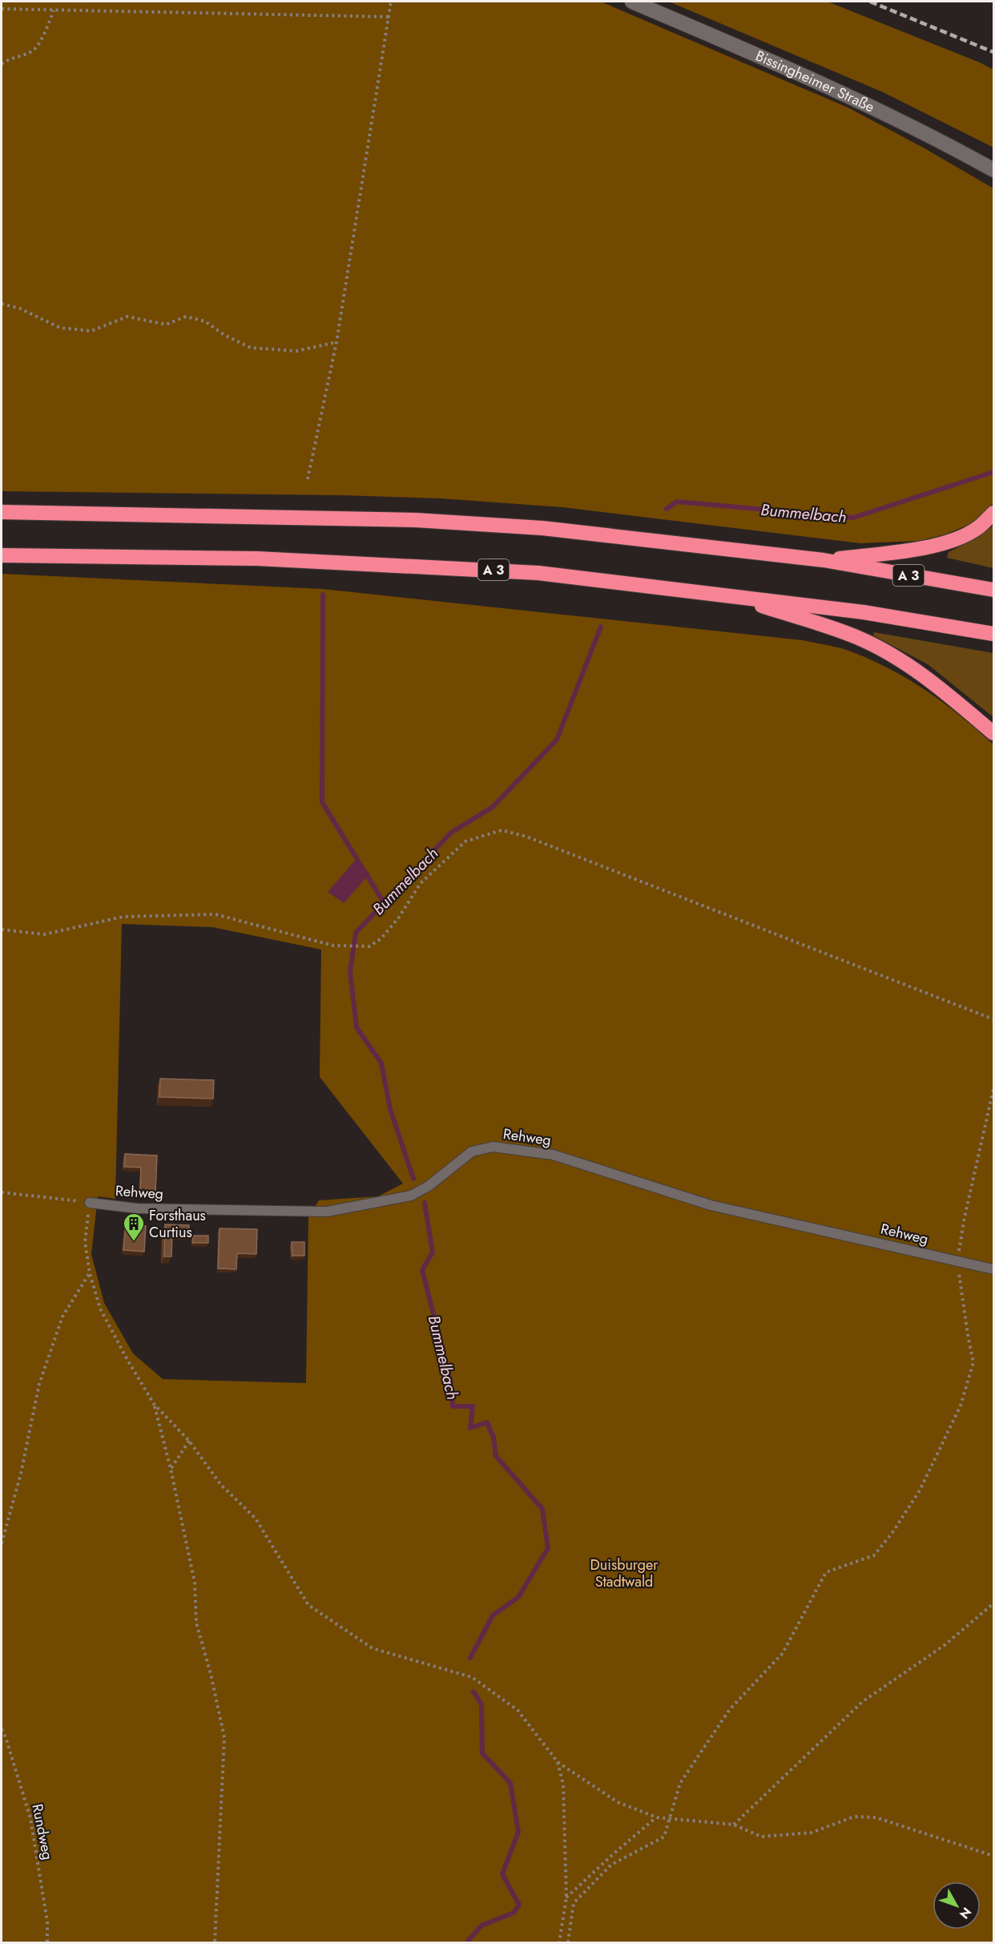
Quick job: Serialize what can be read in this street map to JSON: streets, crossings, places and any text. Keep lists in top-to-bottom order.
{
  "streets": {
    "highway": ["A 3"],
    "main road": ["Bissingheimer Straße"],
    "lane": ["Rehweg"],
    "path": ["Rundweg"]
  },
  "water": ["Bummelbach"],
  "parks": ["Duisburger Stadtwald"],
  "places": {
    "building": ["Forsthaus Curtius"]
  },
  "north": "bottom right"
}
